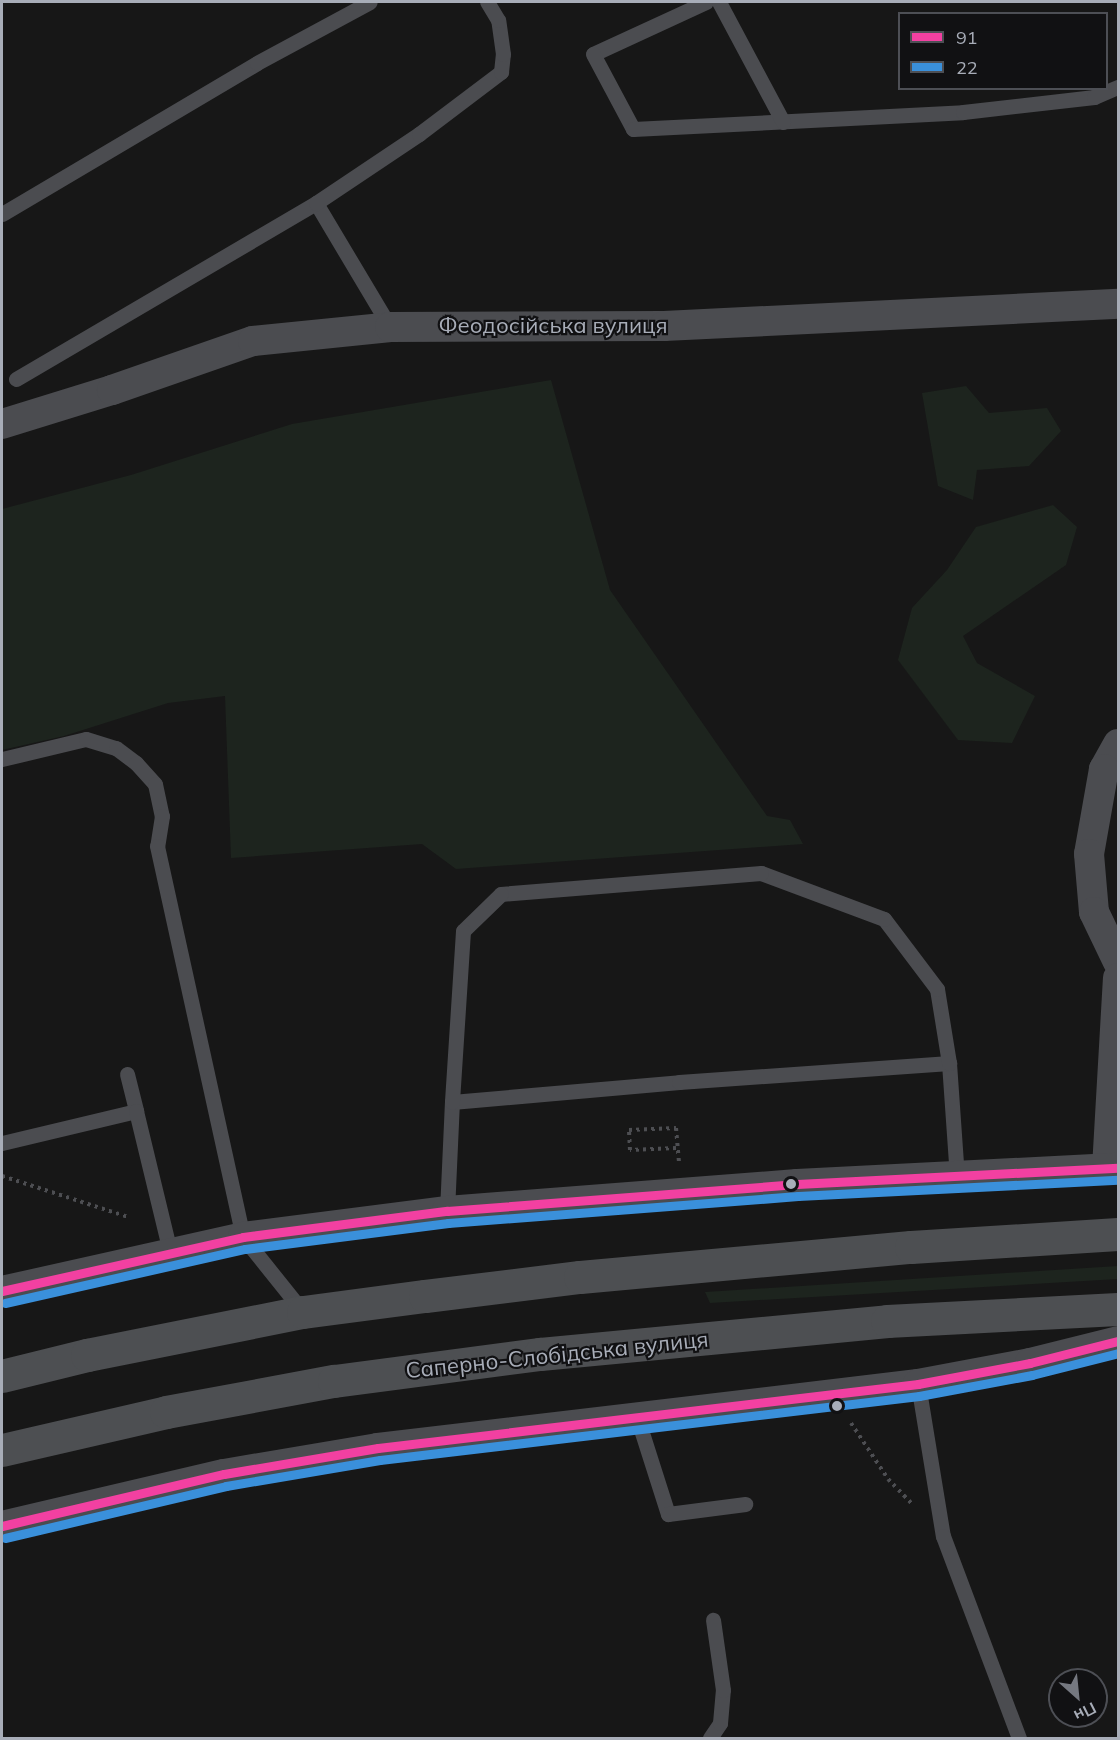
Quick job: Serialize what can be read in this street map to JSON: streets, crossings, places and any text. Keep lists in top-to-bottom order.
{
  "streets": {
    "main road": ["Саперно-Слобідська вулиця"],
    "street": ["Феодосійська вулиця"]
  },
  "lines": ["transit line 91", "transit line 22"],
  "legend": ["91", "22"],
  "north": "bottom right"
}
